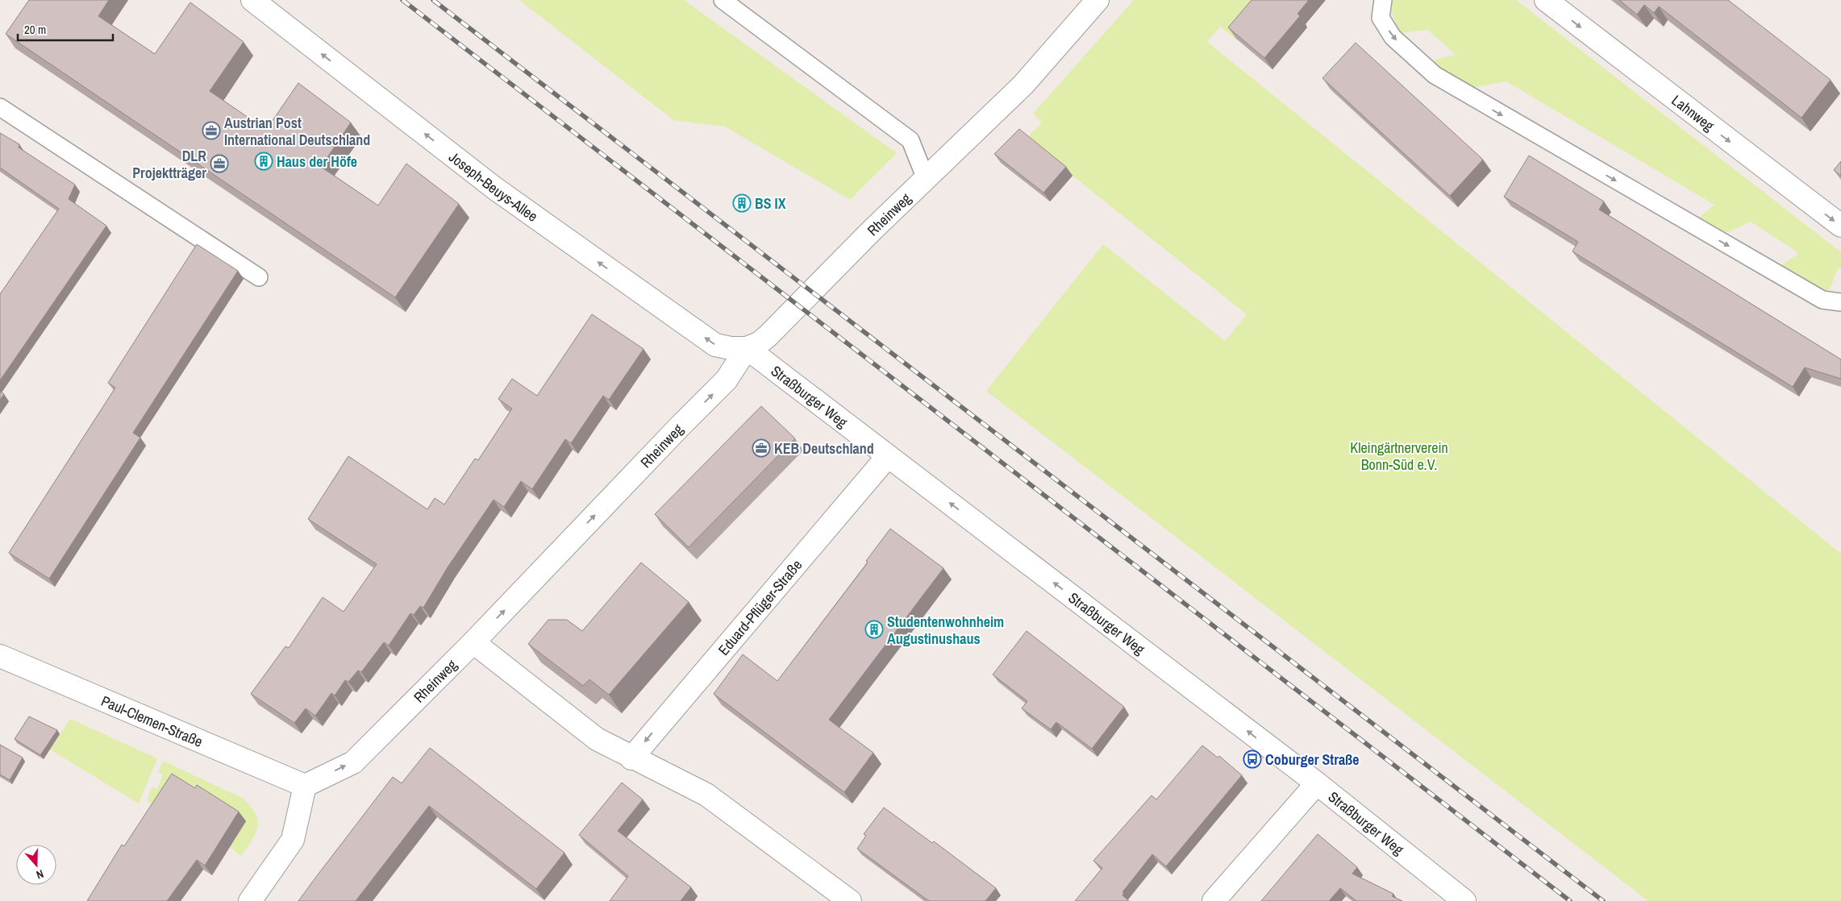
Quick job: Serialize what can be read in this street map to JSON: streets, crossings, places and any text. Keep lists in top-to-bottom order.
{
  "streets": {
    "street": [
      "Lahnweg",
      "Joseph-Beuys-Allee",
      "Rheinweg",
      "Straßburger Weg",
      "Eduard-Pflüger-Straße",
      "Paul-Clemen-Straße"
    ]
  },
  "crossings": [
    ["Joseph-Beuys-Allee", "Rheinweg"],
    ["Joseph-Beuys-Allee", "Straßburger Weg"],
    ["Rheinweg", "Straßburger Weg"],
    ["Rheinweg", "Paul-Clemen-Straße"],
    ["Straßburger Weg", "Eduard-Pflüger-Straße"]
  ],
  "one_way": [
    "Lahnweg",
    "Joseph-Beuys-Allee",
    "Rheinweg",
    "Straßburger Weg",
    "Eduard-Pflüger-Straße"
  ],
  "parks": ["Kleingärtnerverein Bonn-Süd e.V."],
  "places": {
    "office": ["Austrian Post International Deutschland", "DLR Projektträger", "KEB Deutschland"],
    "building": ["Haus der Höfe", "BS IX", "Studentenwohnheim Augustinushaus"],
    "bus stop": ["Coburger Straße"]
  },
  "scale_bar": "20 m",
  "north": "bottom"
}
